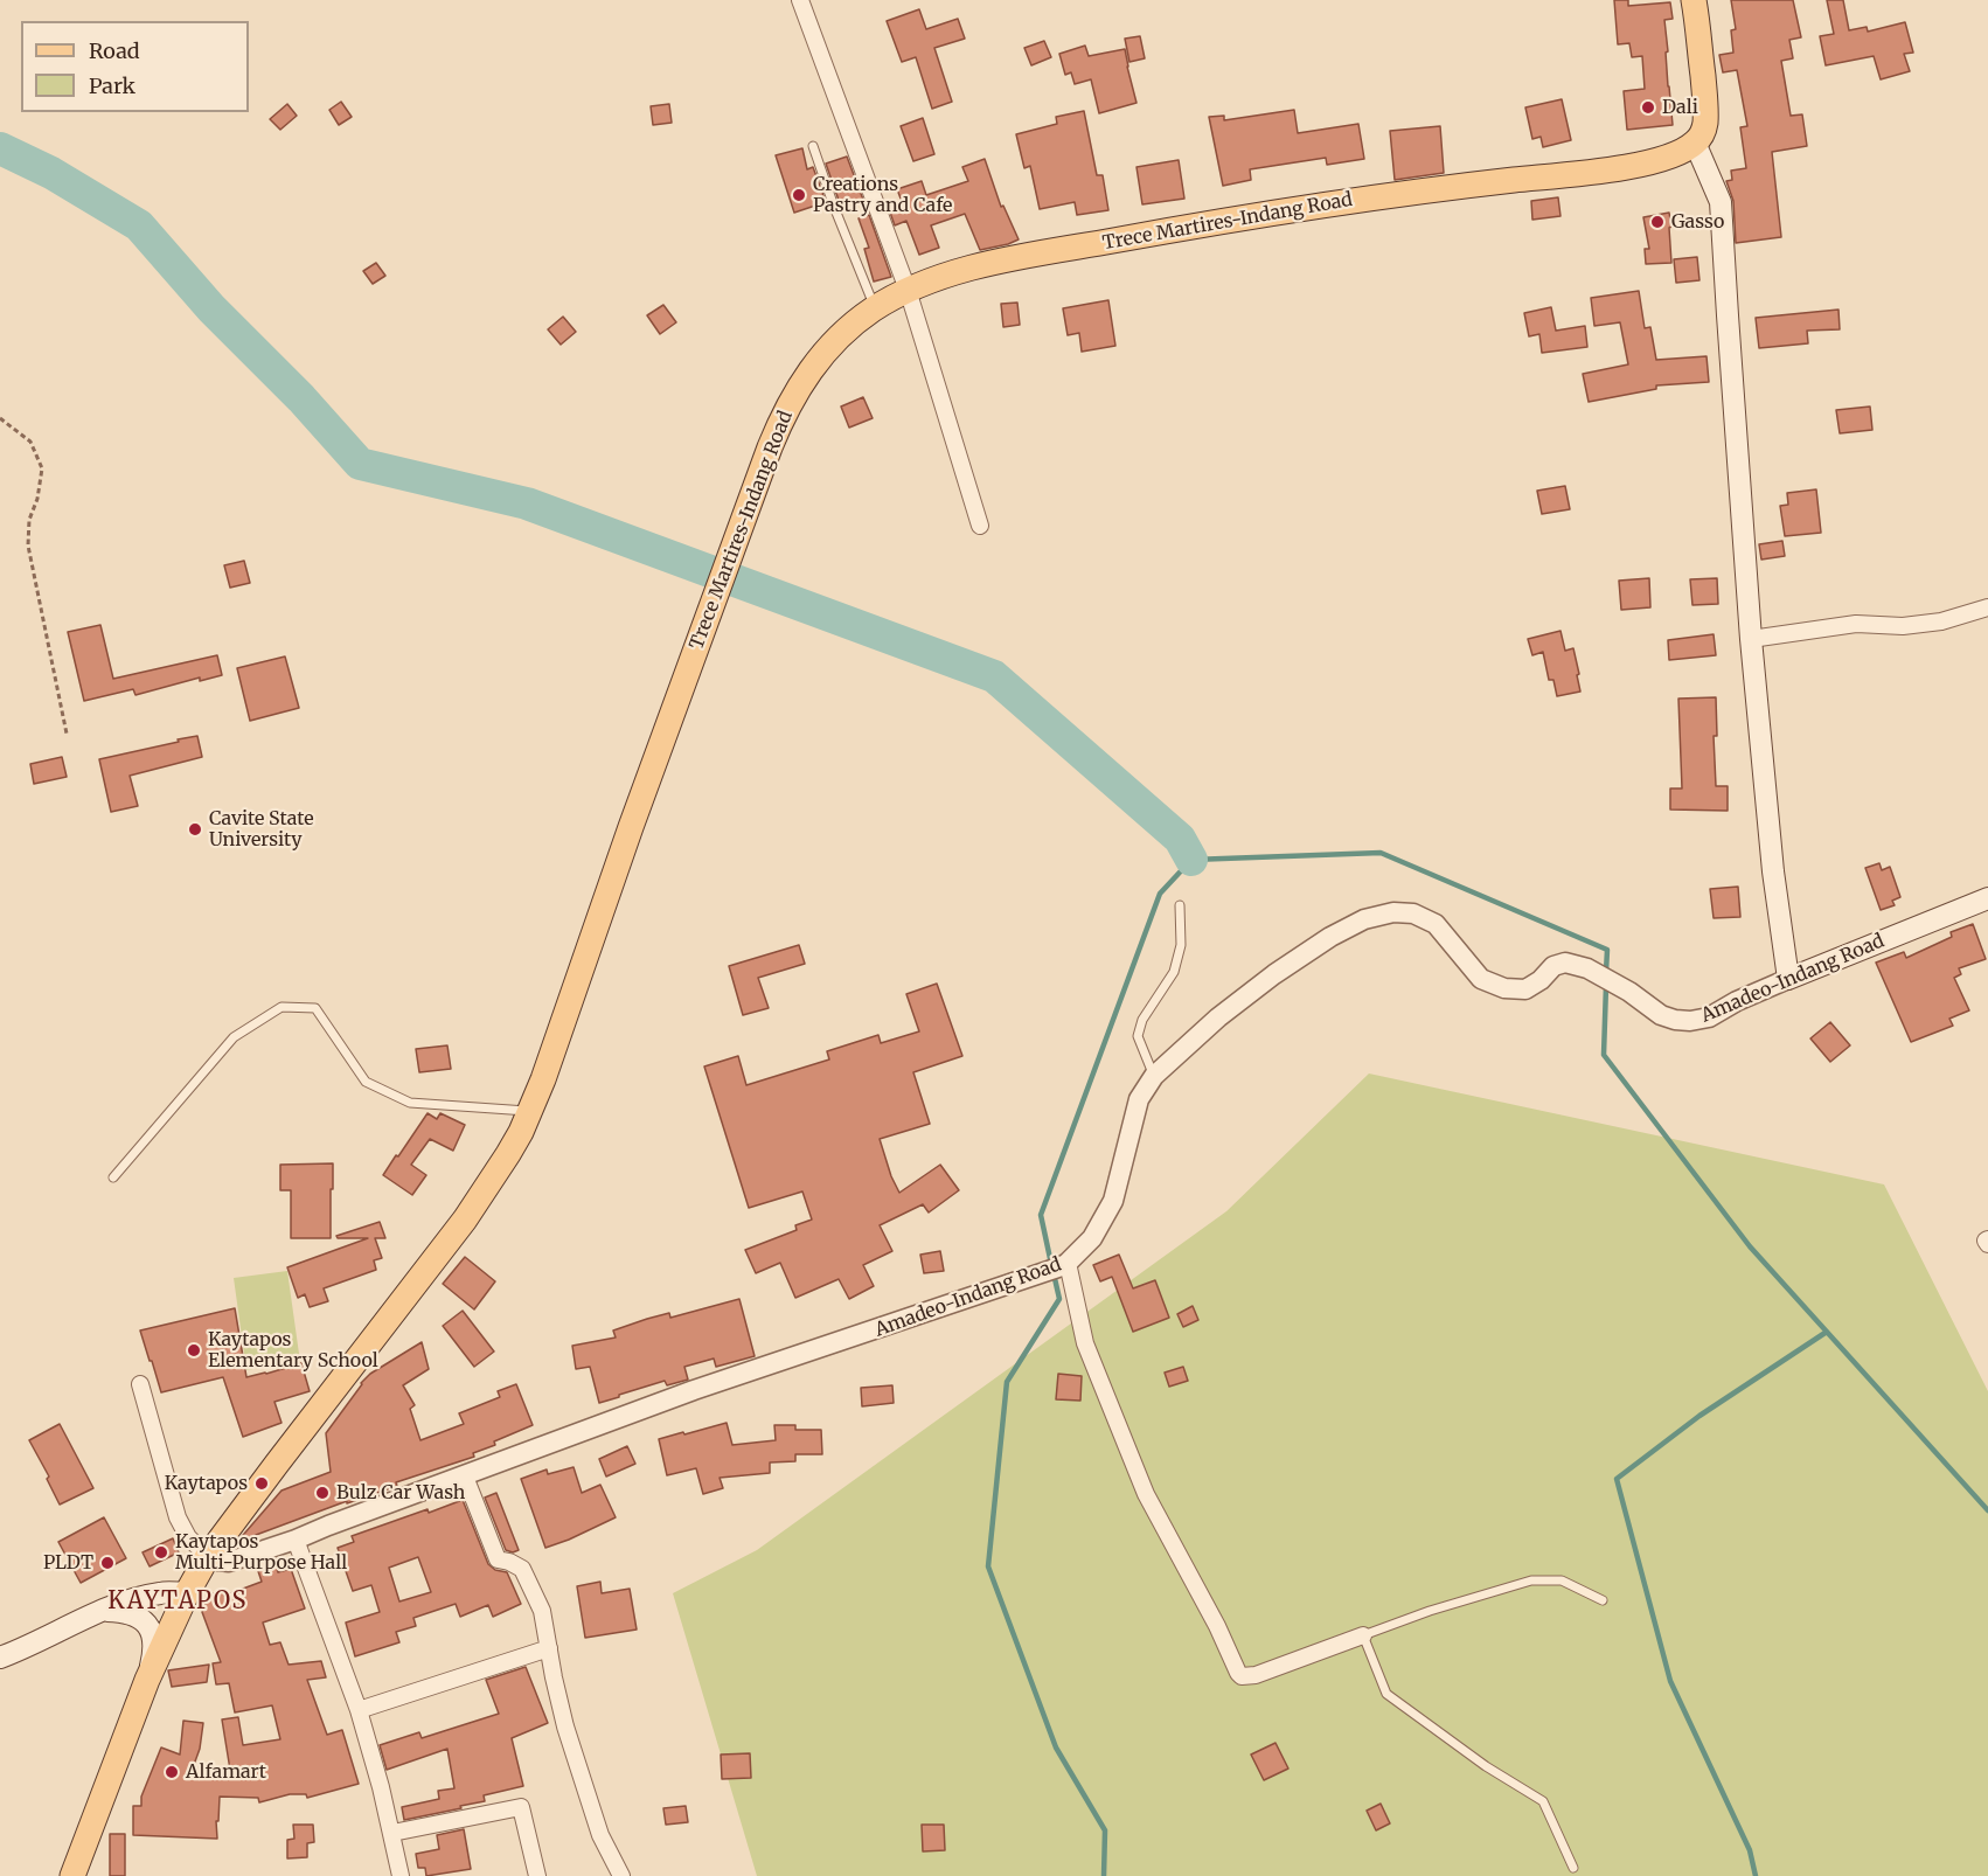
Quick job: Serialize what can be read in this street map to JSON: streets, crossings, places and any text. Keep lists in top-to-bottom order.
{
  "streets": {
    "main road": ["Trece Martires-Indang Road", "Amadeo-Indang Road"]
  },
  "crossings": [
    ["Trece Martires-Indang Road", "Amadeo-Indang Road"]
  ],
  "districts": ["KAYTAPOS"],
  "places": [
    "Dali",
    "Creations Pastry and Cafe",
    "Gasso",
    "Cavite State University",
    "Kaytapos Elementary School",
    "Kaytapos",
    "Bulz Car Wash",
    "Kaytapos Multi-Purpose Hall",
    "PLDT",
    "Alfamart"
  ],
  "legend": ["Road", "Park"]
}
